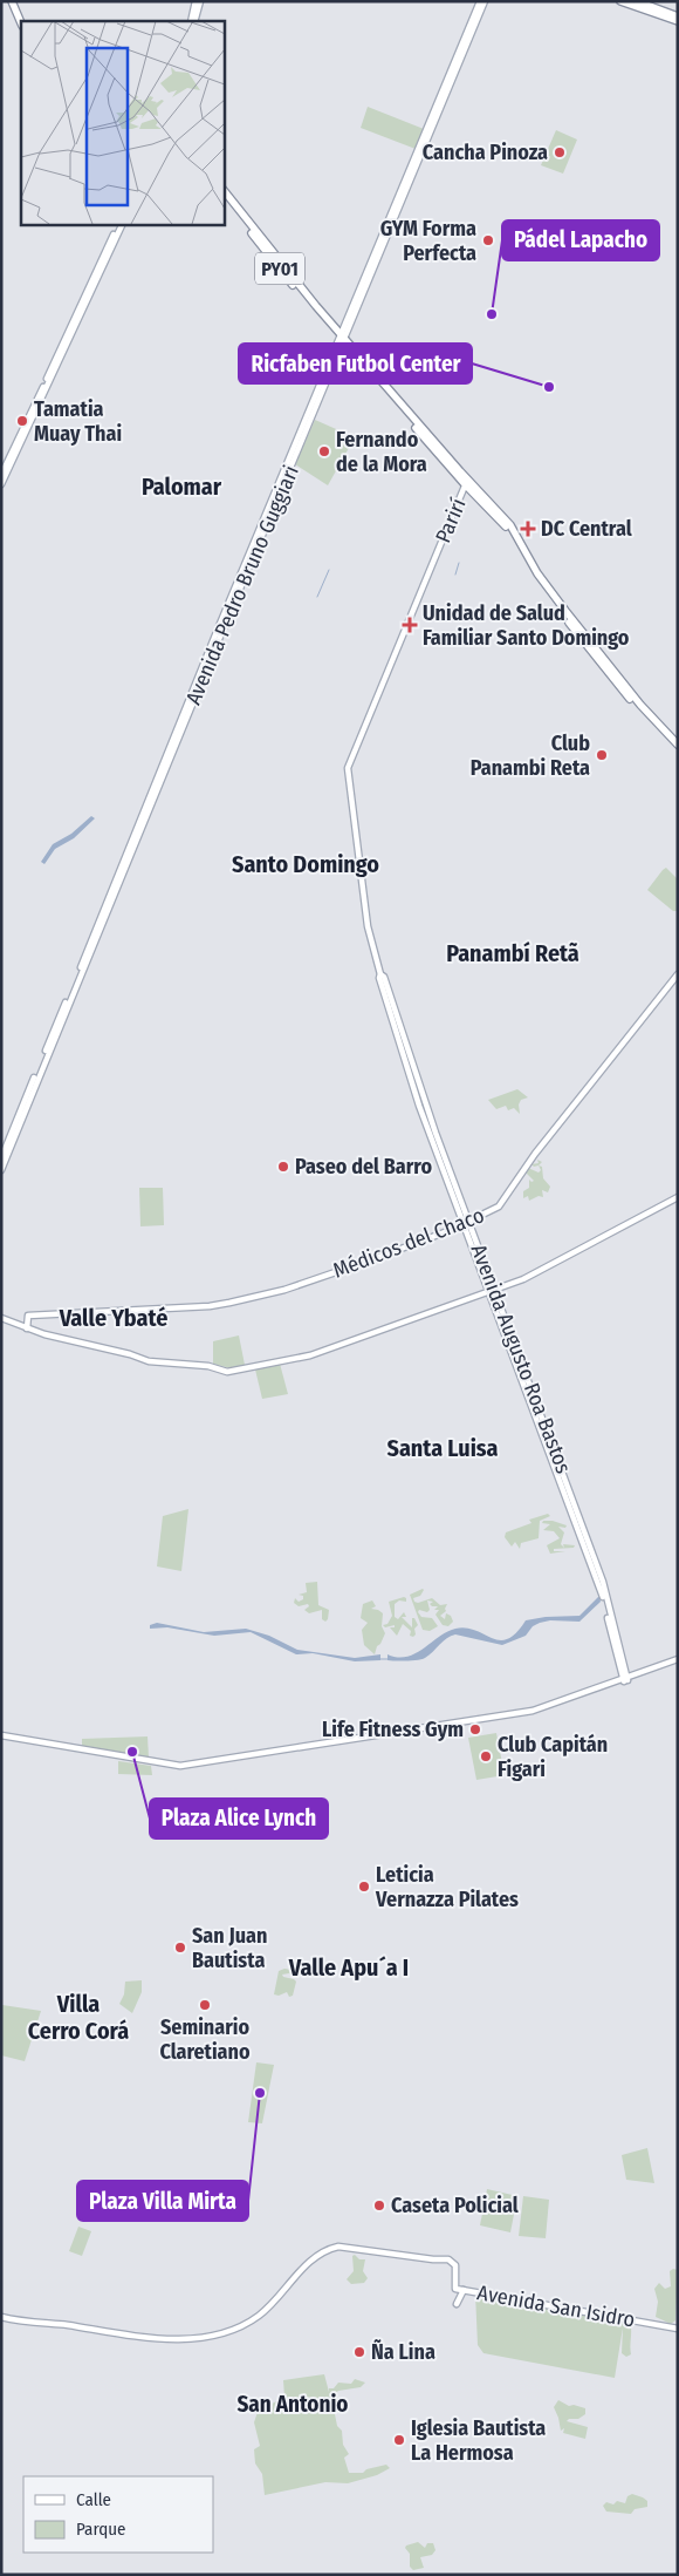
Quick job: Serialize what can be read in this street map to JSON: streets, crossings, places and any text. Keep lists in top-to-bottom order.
{
  "streets": {
    "highway": ["PY01"],
    "main road": [
      "Parirí",
      "Avenida Pedro Bruno Guggiari",
      "Médicos del Chaco",
      "Avenida Augusto Roa Bastos",
      "Avenida San Isidro"
    ]
  },
  "crossings": [
    ["PY01", "Parirí"],
    ["PY01", "Avenida Pedro Bruno Guggiari"],
    ["Parirí", "Avenida Augusto Roa Bastos"],
    ["Médicos del Chaco", "Avenida Augusto Roa Bastos"]
  ],
  "districts": [
    "Palomar",
    "Santo Domingo",
    "Panambí Retã",
    "Valle Ybaté",
    "Santa Luisa",
    "Valle Apu´a I",
    "Villa Cerro Corá",
    "San Antonio"
  ],
  "places": {
    "other": [
      "Cancha Pinoza",
      "GYM Forma Perfecta",
      "Pádel Lapacho",
      "Ricfaben Futbol Center",
      "Tamatia Muay Thai",
      "Fernando de la Mora",
      "Club Panambi Reta",
      "Paseo del Barro",
      "Life Fitness Gym",
      "Plaza Alice Lynch",
      "Club Capitán Figari",
      "Leticia Vernazza Pilates",
      "San Juan Bautista",
      "Seminario Claretiano",
      "Plaza Villa Mirta",
      "Caseta Policial",
      "Ña Lina",
      "Iglesia Bautista La Hermosa"
    ],
    "health": ["DC Central", "Unidad de Salud Familiar Santo Domingo"]
  },
  "legend": ["Calle", "Parque"]
}
